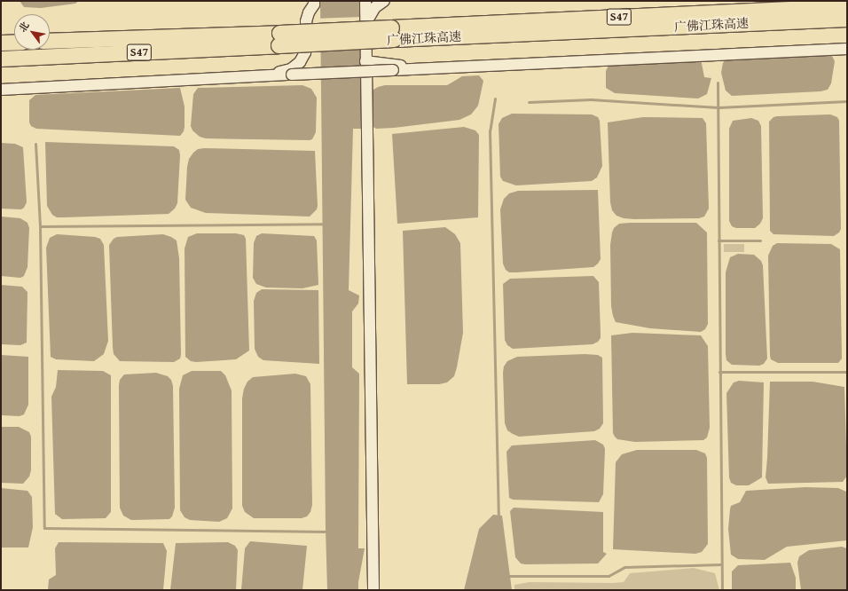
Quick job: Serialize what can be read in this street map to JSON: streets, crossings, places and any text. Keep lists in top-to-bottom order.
{
  "streets": {
    "highway": ["S47", "广佛江珠高速"]
  },
  "north": "top left"
}
